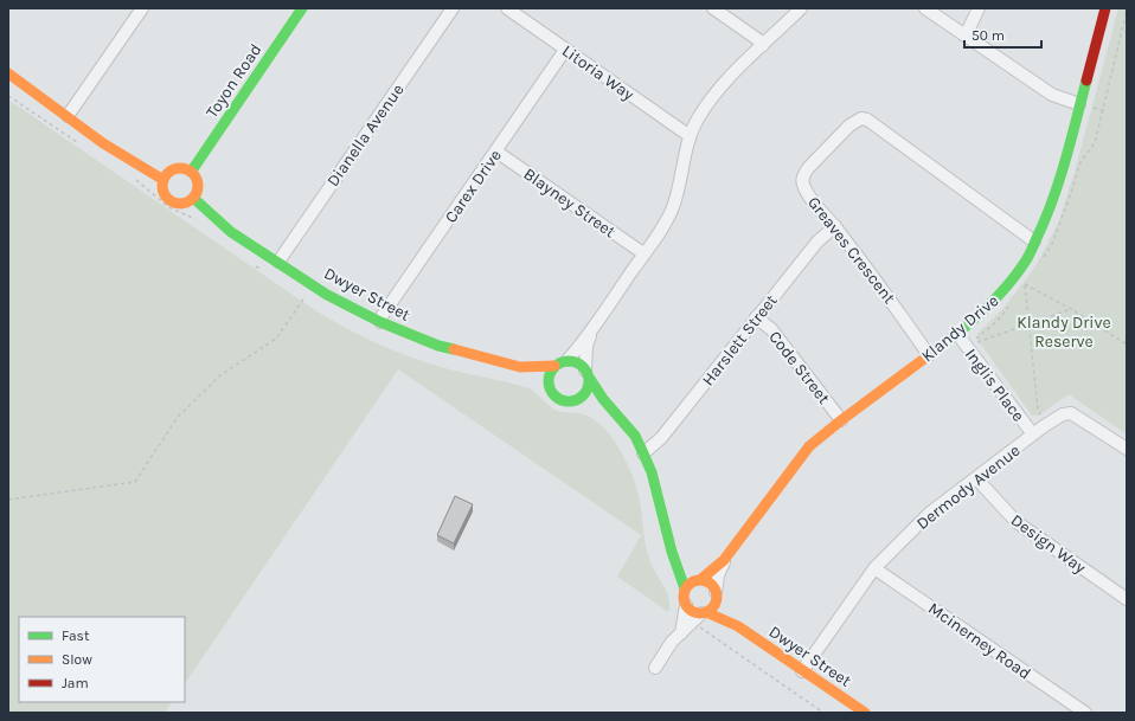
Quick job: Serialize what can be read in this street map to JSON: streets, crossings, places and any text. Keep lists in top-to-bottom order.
{
  "streets": {
    "street": [
      "Litoria Way",
      "Toyon Road",
      "Dianella Avenue",
      "Carex Drive",
      "Blayney Street",
      "Greaves Crescent",
      "Dwyer Street",
      "Klandy Drive",
      "Harslett Street",
      "Code Street",
      "Inglis Place",
      "Dermody Avenue",
      "Design Way",
      "Mcinerney Road"
    ]
  },
  "crossings": [
    ["Litoria Way", "Carex Drive"],
    ["Toyon Road", "Dwyer Street"],
    ["Dianella Avenue", "Dwyer Street"],
    ["Carex Drive", "Blayney Street"],
    ["Carex Drive", "Dwyer Street"],
    ["Greaves Crescent", "Klandy Drive"],
    ["Greaves Crescent", "Harslett Street"],
    ["Dwyer Street", "Klandy Drive"],
    ["Dwyer Street", "Dermody Avenue"],
    ["Klandy Drive", "Code Street"],
    ["Klandy Drive", "Inglis Place"],
    ["Harslett Street", "Code Street"],
    ["Inglis Place", "Dermody Avenue"],
    ["Dermody Avenue", "Design Way"],
    ["Dermody Avenue", "Mcinerney Road"]
  ],
  "parks": ["Klandy Drive Reserve"],
  "legend": ["Fast", "Slow", "Jam"],
  "scale_bar": "50 m"
}
